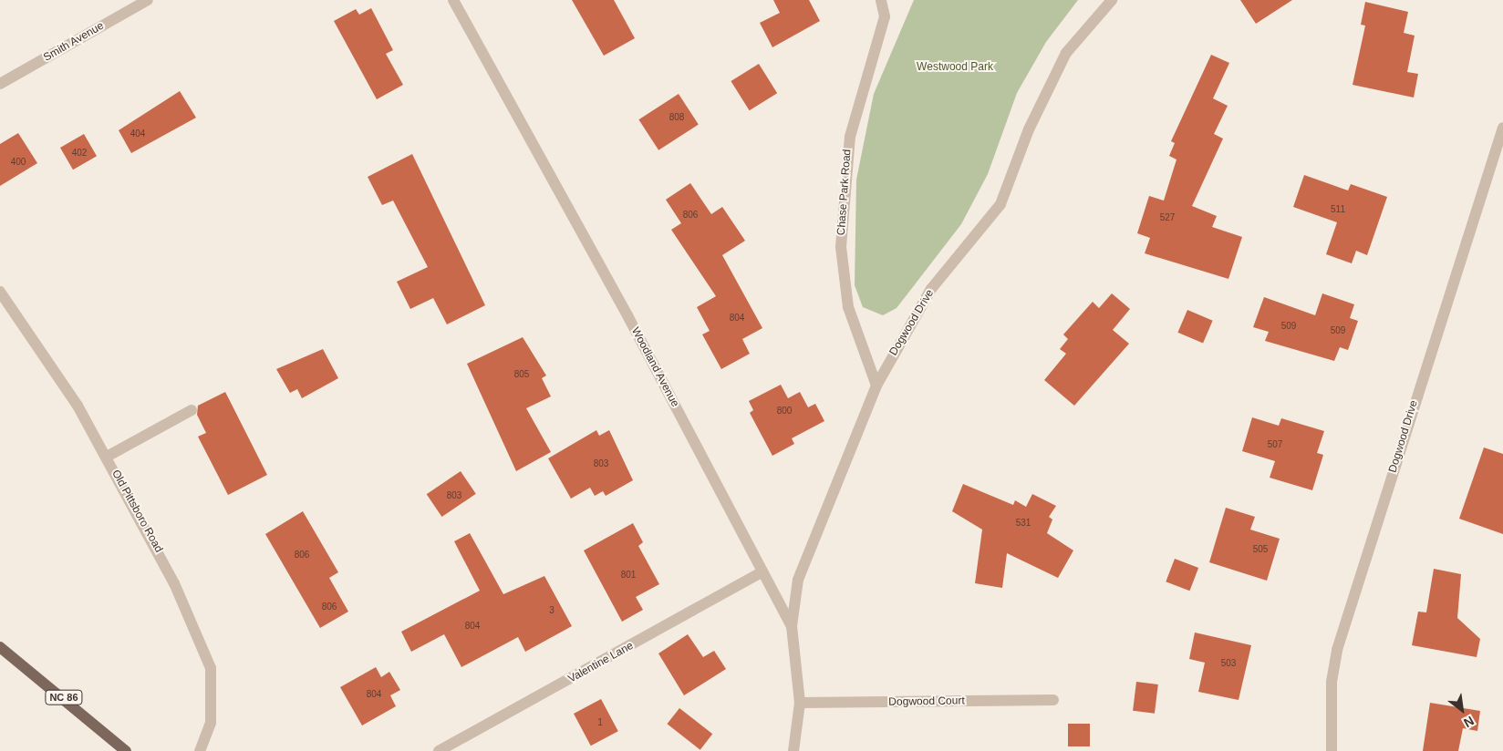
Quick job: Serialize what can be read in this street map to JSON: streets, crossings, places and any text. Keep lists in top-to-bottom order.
{
  "streets": {
    "main road": ["NC 86"],
    "street": [
      "Smith Avenue",
      "Chase Park Road",
      "Dogwood Drive",
      "Woodland Avenue",
      "Old Pittsboro Road",
      "Valentine Lane",
      "Dogwood Court"
    ]
  },
  "crossings": [
    ["Chase Park Road", "Dogwood Drive"],
    ["Dogwood Drive", "Woodland Avenue"],
    ["Woodland Avenue", "Valentine Lane"],
    ["Woodland Avenue", "Dogwood Court"]
  ],
  "parks": ["Westwood Park"],
  "house_numbers": [
    "808",
    "404",
    "402",
    "400",
    "511",
    "806",
    "527",
    "804",
    "509",
    "509",
    "805",
    "800",
    "507",
    "803",
    "803",
    "531",
    "505",
    "806",
    "801",
    "806",
    "3",
    "804",
    "503",
    "804",
    "1"
  ],
  "north": "bottom right"
}
